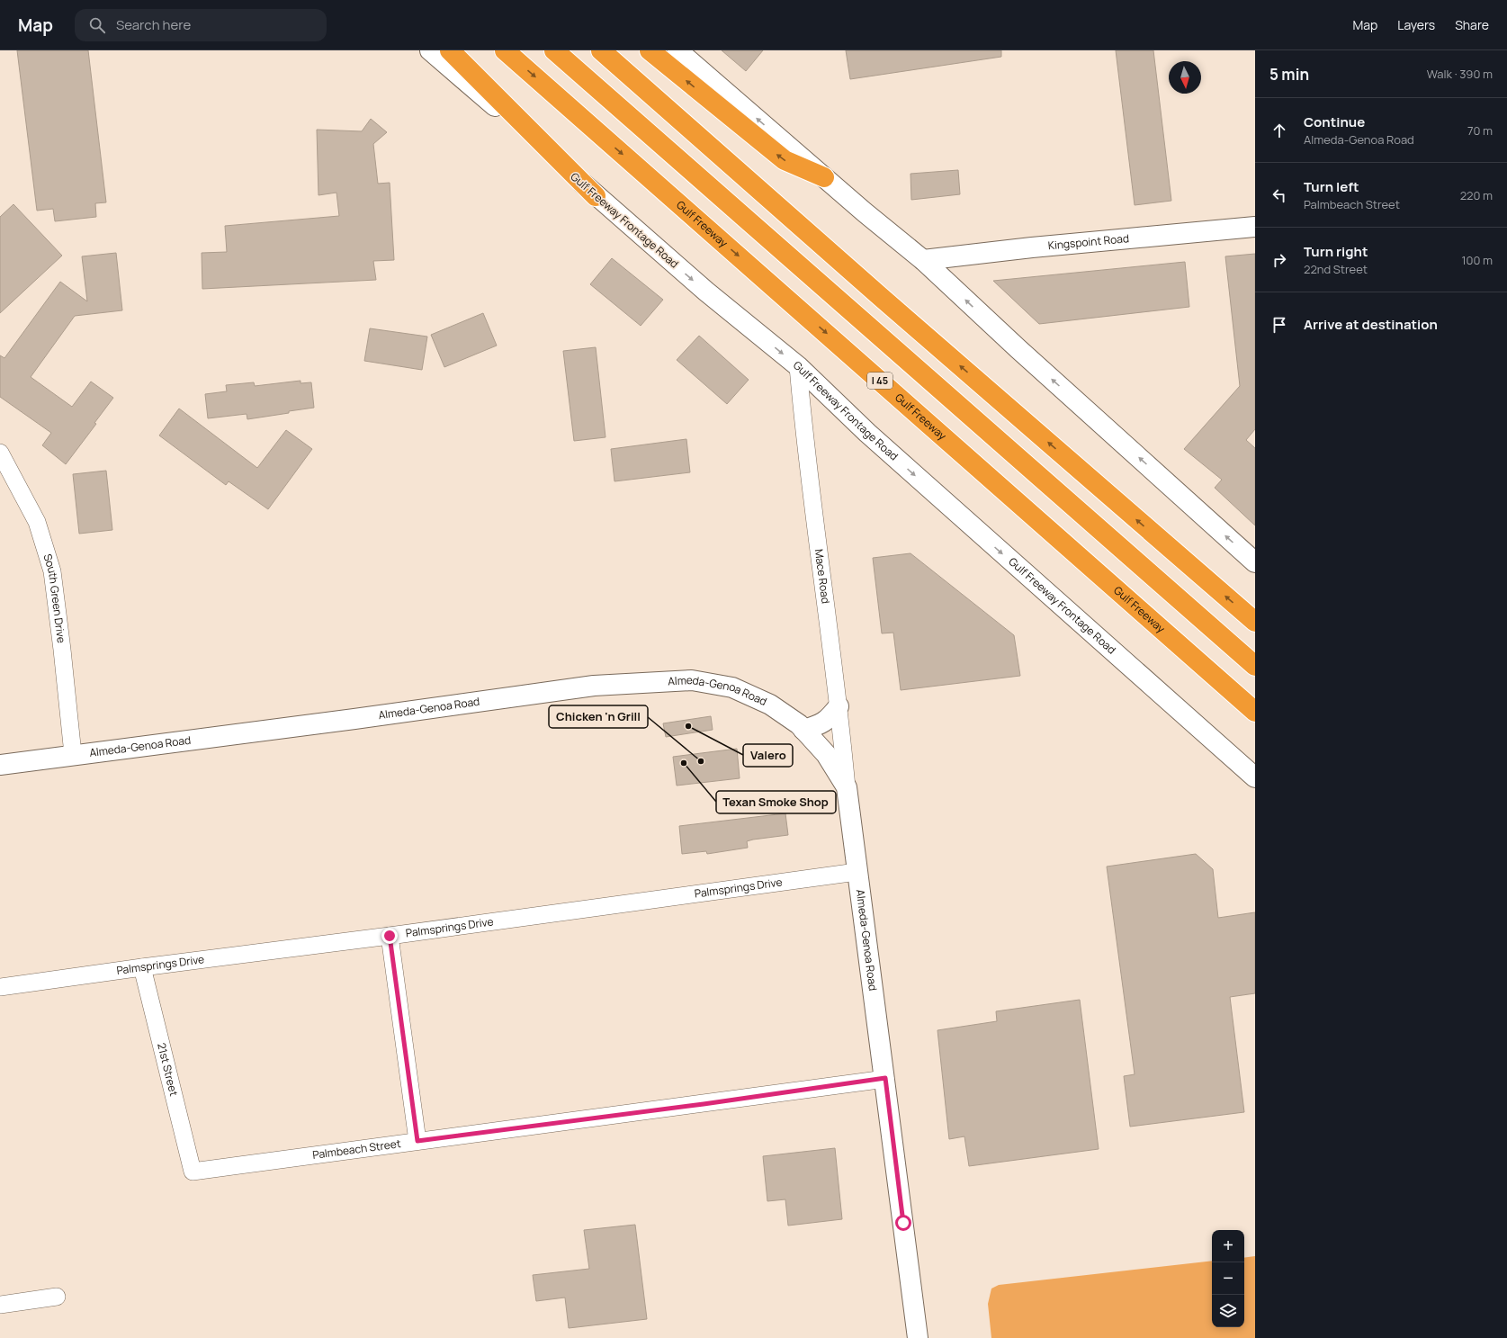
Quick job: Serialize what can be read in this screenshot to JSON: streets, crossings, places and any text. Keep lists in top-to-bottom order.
{
  "streets": {
    "highway": ["Gulf Freeway", "I 45"],
    "main road": ["Gulf Freeway Frontage Road", "Kingspoint Road", "Almeda-Genoa Road"],
    "street": [
      "Mace Road",
      "South Green Drive",
      "Palmsprings Drive",
      "21st Street",
      "Palmbeach Street"
    ]
  },
  "crossings": [
    ["Gulf Freeway Frontage Road", "Mace Road"],
    ["Mace Road", "Almeda-Genoa Road"],
    ["South Green Drive", "Almeda-Genoa Road"],
    ["Almeda-Genoa Road", "Palmsprings Drive"],
    ["Almeda-Genoa Road", "Palmbeach Street"],
    ["Palmsprings Drive", "21st Street"],
    ["21st Street", "Palmbeach Street"]
  ],
  "places": ["Valero", "Chicken 'n Grill", "Texan Smoke Shop"],
  "north": "bottom",
  "page": {
    "header": "Map",
    "search": "Search here",
    "nav": ["Map", "Layers", "Share"],
    "heading": ["5 min", "Walk · 390 m"],
    "list": [
      ["Continue", "Almeda-Genoa Road", "70 m"],
      ["Turn left", "Palmbeach Street", "220 m"],
      ["Turn right", "22nd Street", "100 m"],
      "Arrive at destination"
    ],
    "map_buttons": ["+", "−"]
  }
}
